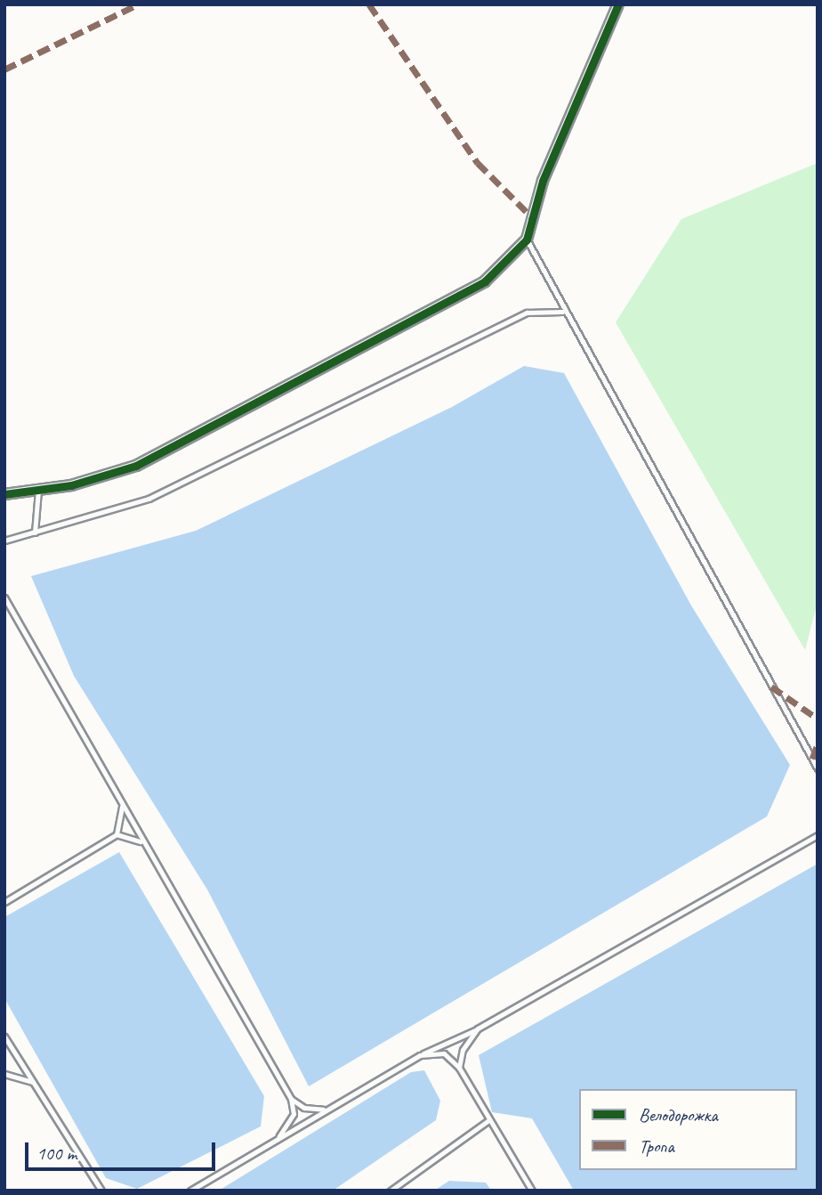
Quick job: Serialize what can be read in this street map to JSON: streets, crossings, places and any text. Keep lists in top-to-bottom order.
{
  "legend": ["Велодорожка", "Тропа"],
  "scale_bar": "100 m"
}
